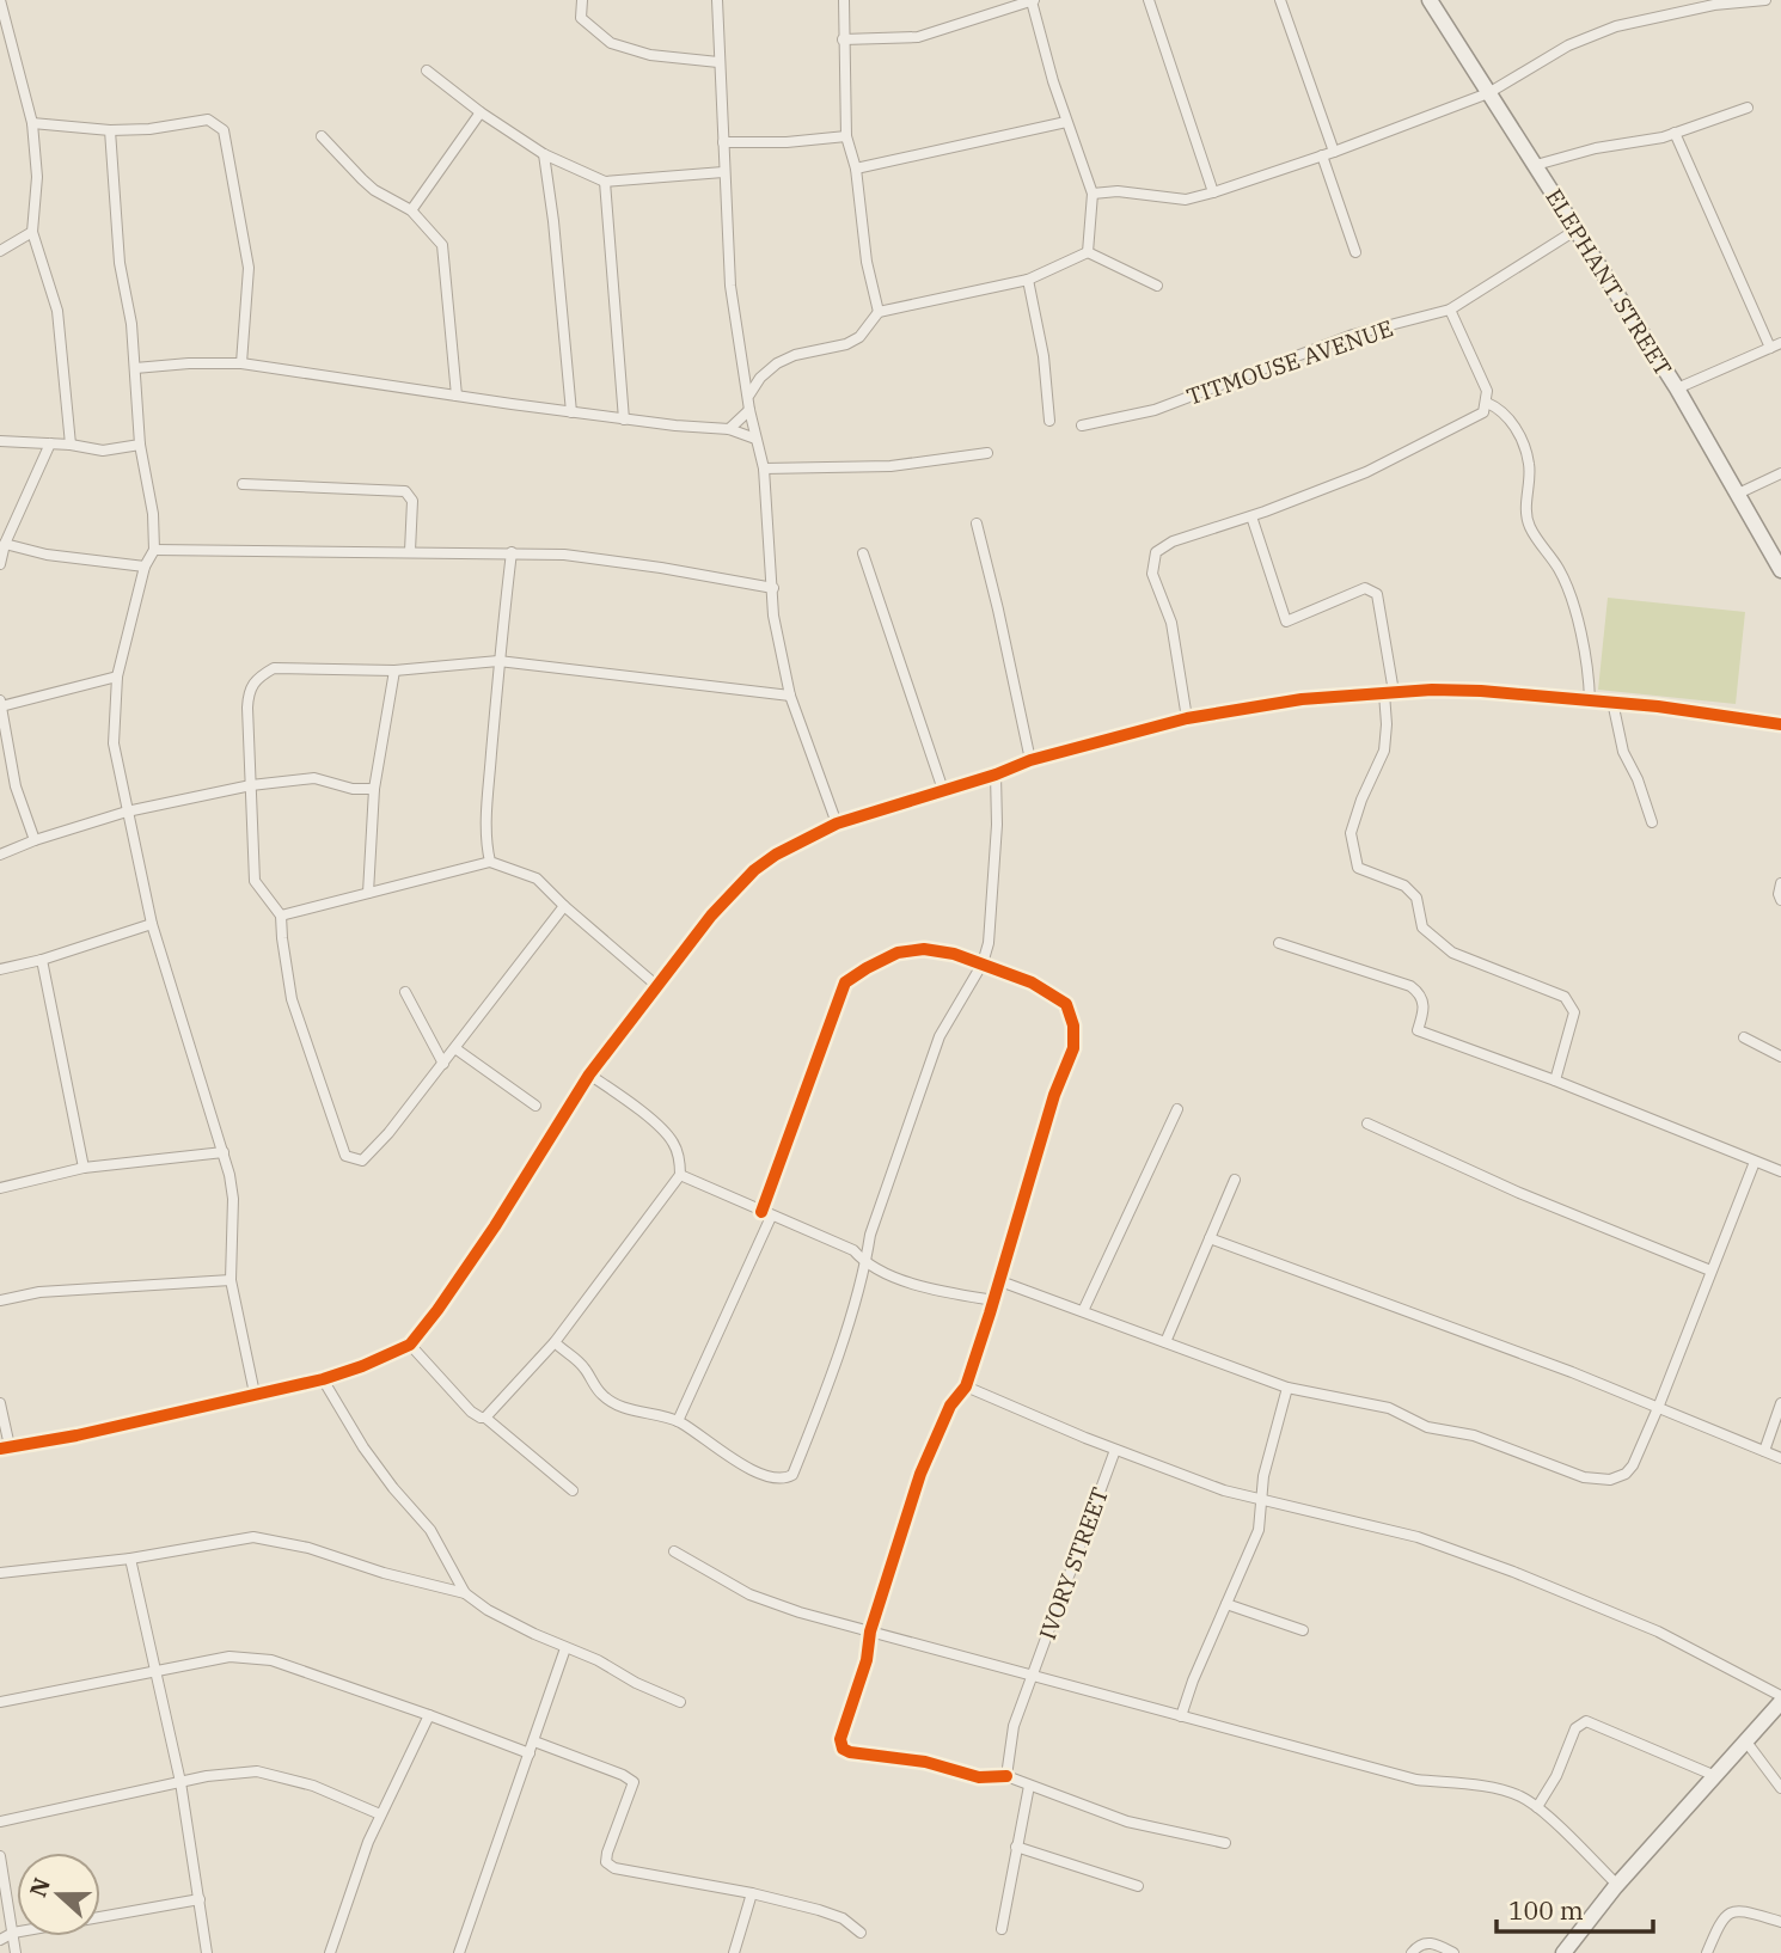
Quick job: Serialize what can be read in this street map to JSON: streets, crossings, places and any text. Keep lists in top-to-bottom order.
{
  "streets": {
    "main road": ["ELEPHANT STREET"],
    "street": ["TITMOUSE AVENUE", "IVORY STREET"]
  },
  "crossings": [
    ["ELEPHANT STREET", "TITMOUSE AVENUE"]
  ],
  "scale_bar": "100 m",
  "north": "left"
}
